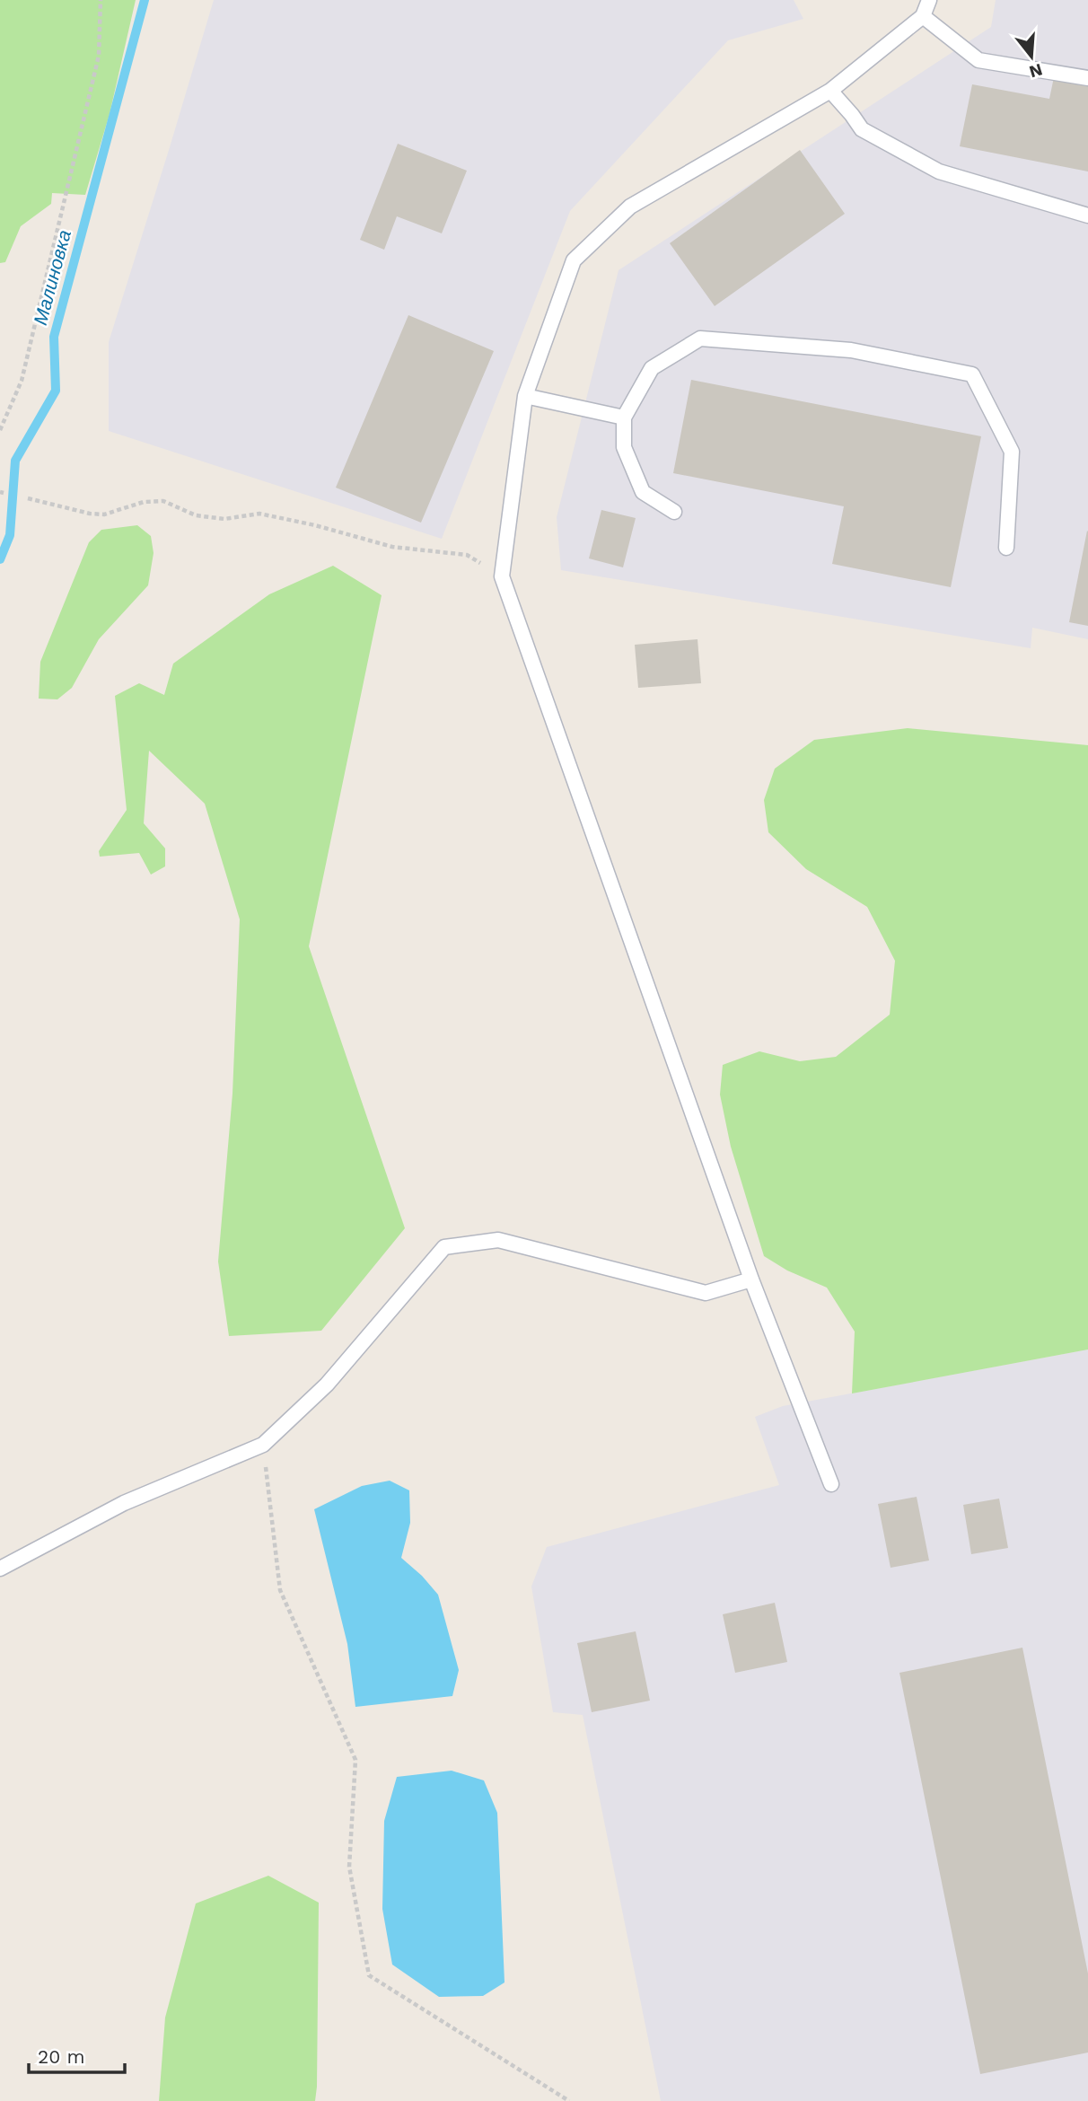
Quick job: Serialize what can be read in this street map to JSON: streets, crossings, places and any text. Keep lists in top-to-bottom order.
{
  "water": ["Малиновка"],
  "scale_bar": "20 m",
  "north": "bottom"
}
